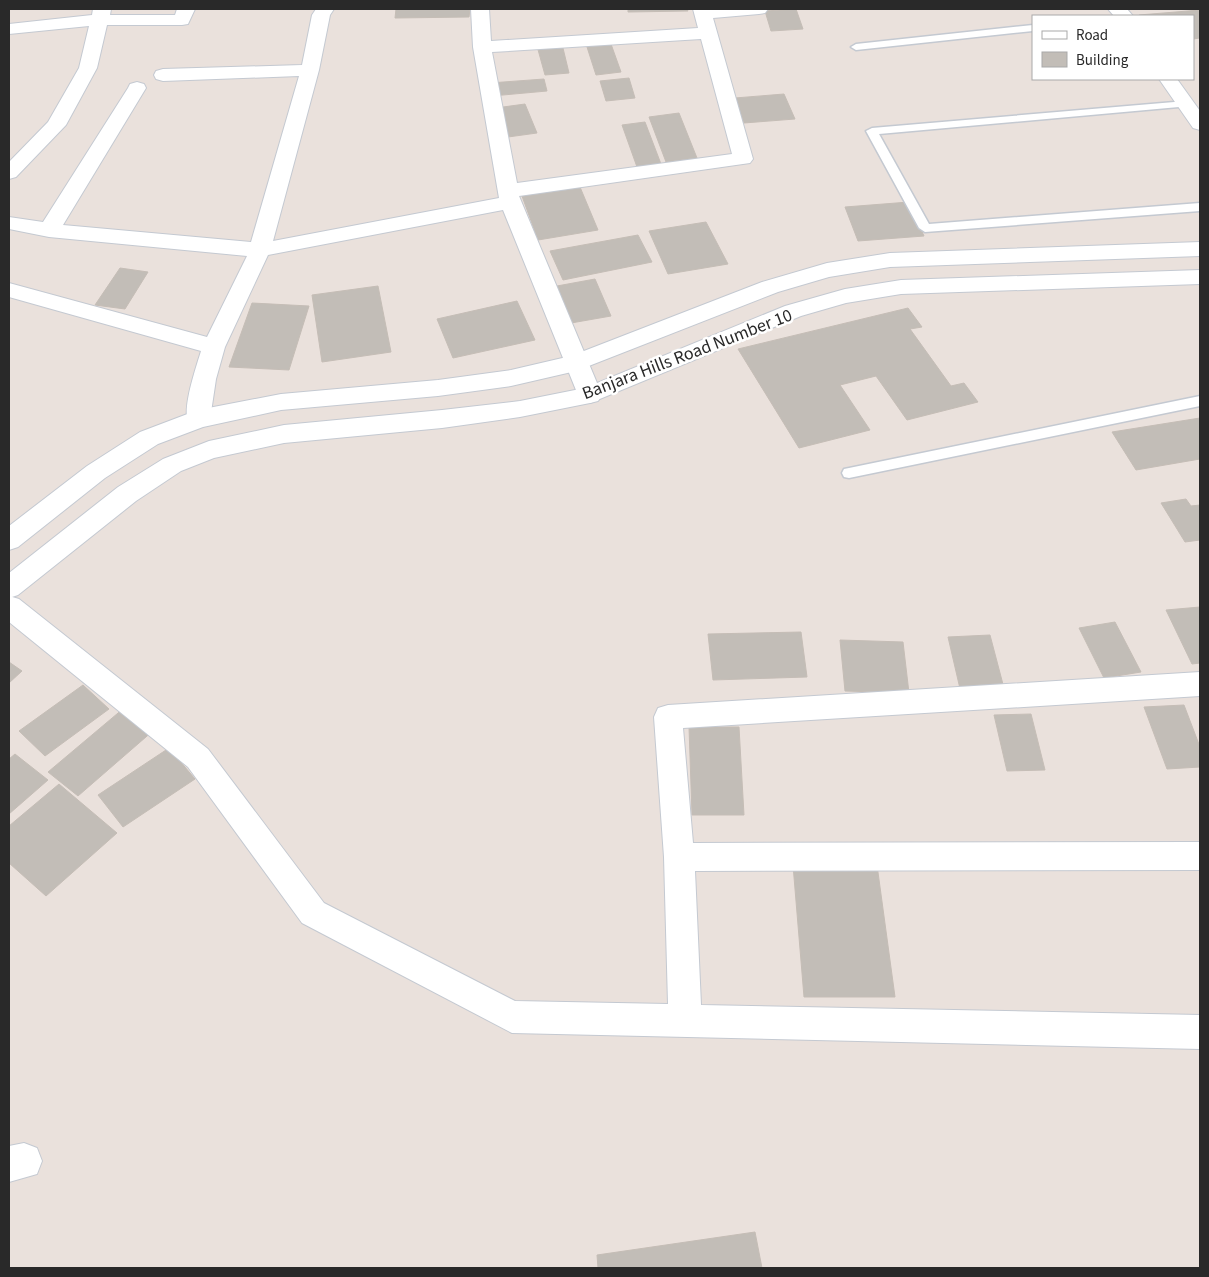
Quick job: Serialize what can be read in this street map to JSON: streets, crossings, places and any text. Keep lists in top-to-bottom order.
{
  "streets": {
    "street": ["Banjara Hills Road Number 10"]
  },
  "legend": ["Road", "Building"]
}
